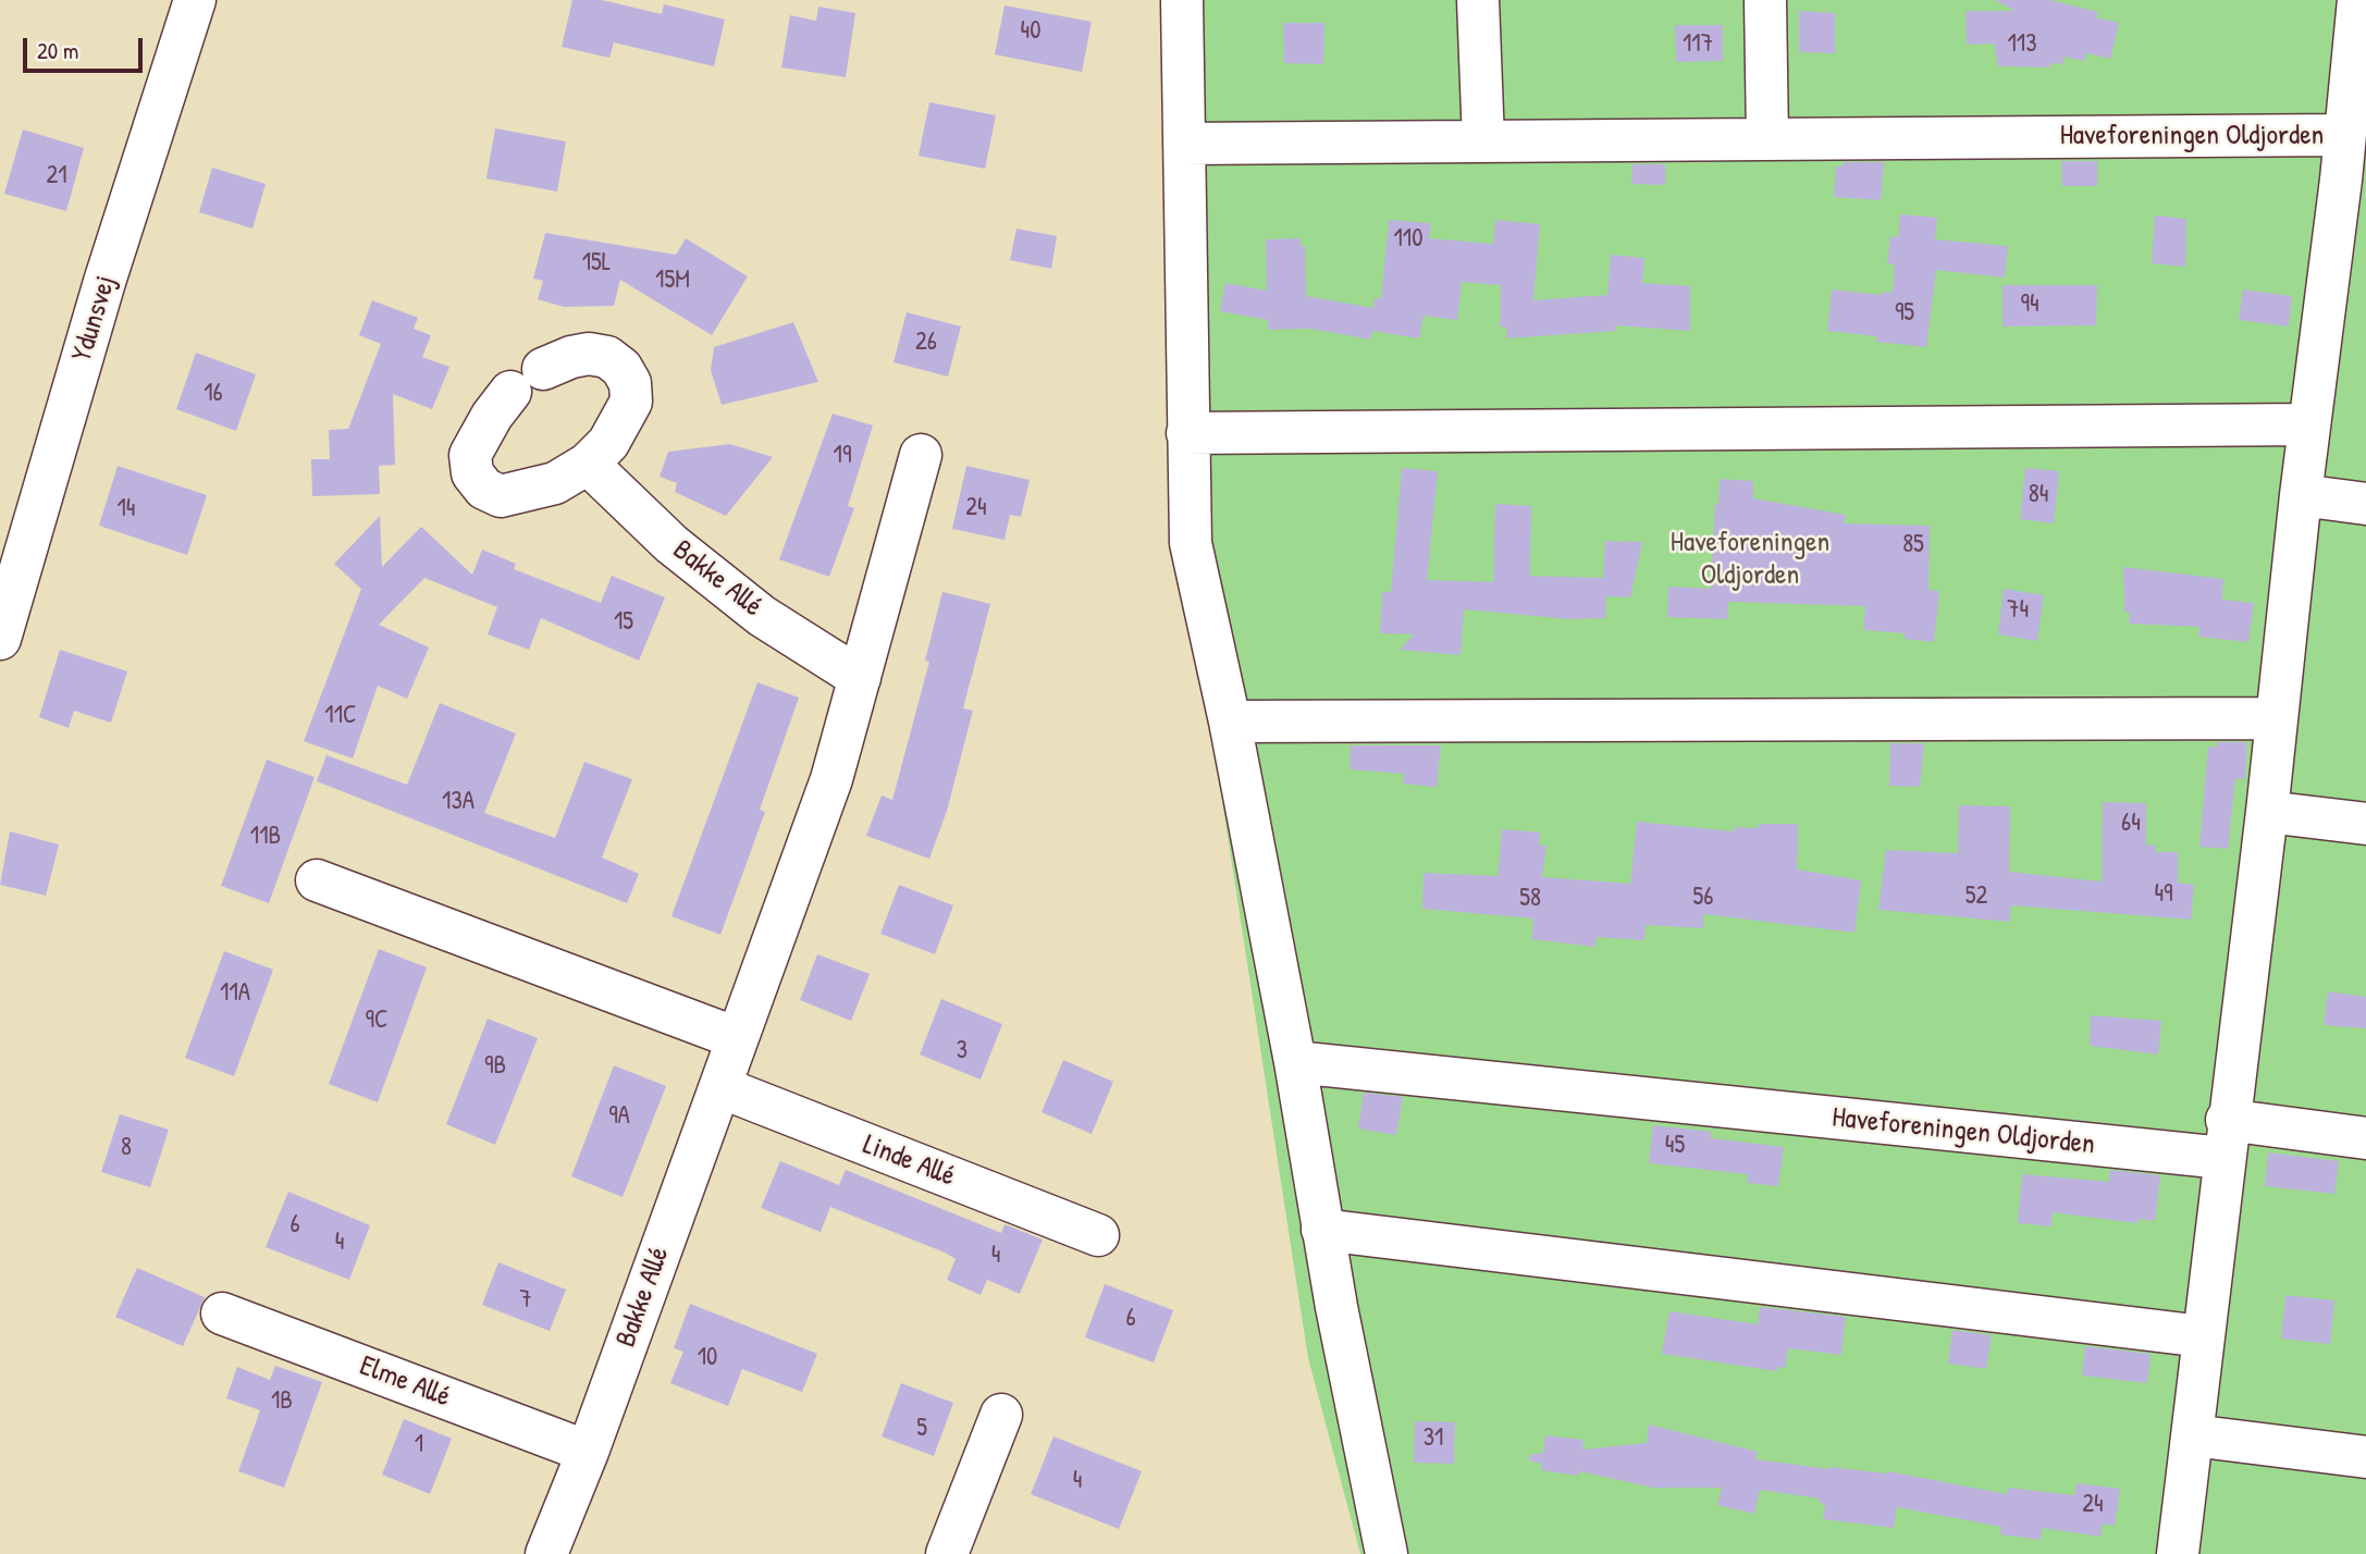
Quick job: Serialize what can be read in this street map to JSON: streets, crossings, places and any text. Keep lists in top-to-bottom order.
{
  "streets": {
    "street": [
      "Haveforeningen Oldjorden",
      "Ydunsvej",
      "Bakke Allé",
      "Linde Allé",
      "Elme Allé"
    ]
  },
  "crossings": [
    ["Bakke Allé", "Linde Allé"],
    ["Bakke Allé", "Elme Allé"]
  ],
  "parks": ["Haveforeningen Oldjorden"],
  "house_numbers": [
    "40",
    "117",
    "113",
    "21",
    "110",
    "15L",
    "15M",
    "94",
    "95",
    "26",
    "16",
    "19",
    "84",
    "24",
    "14",
    "85",
    "74",
    "15",
    "11C",
    "13A",
    "64",
    "11B",
    "49",
    "52",
    "56",
    "58",
    "11A",
    "9C",
    "3",
    "9B",
    "9A",
    "45",
    "8",
    "6",
    "4",
    "4",
    "7",
    "6",
    "10",
    "1B",
    "5",
    "31",
    "1",
    "4",
    "24"
  ],
  "scale_bar": "20 m"
}
